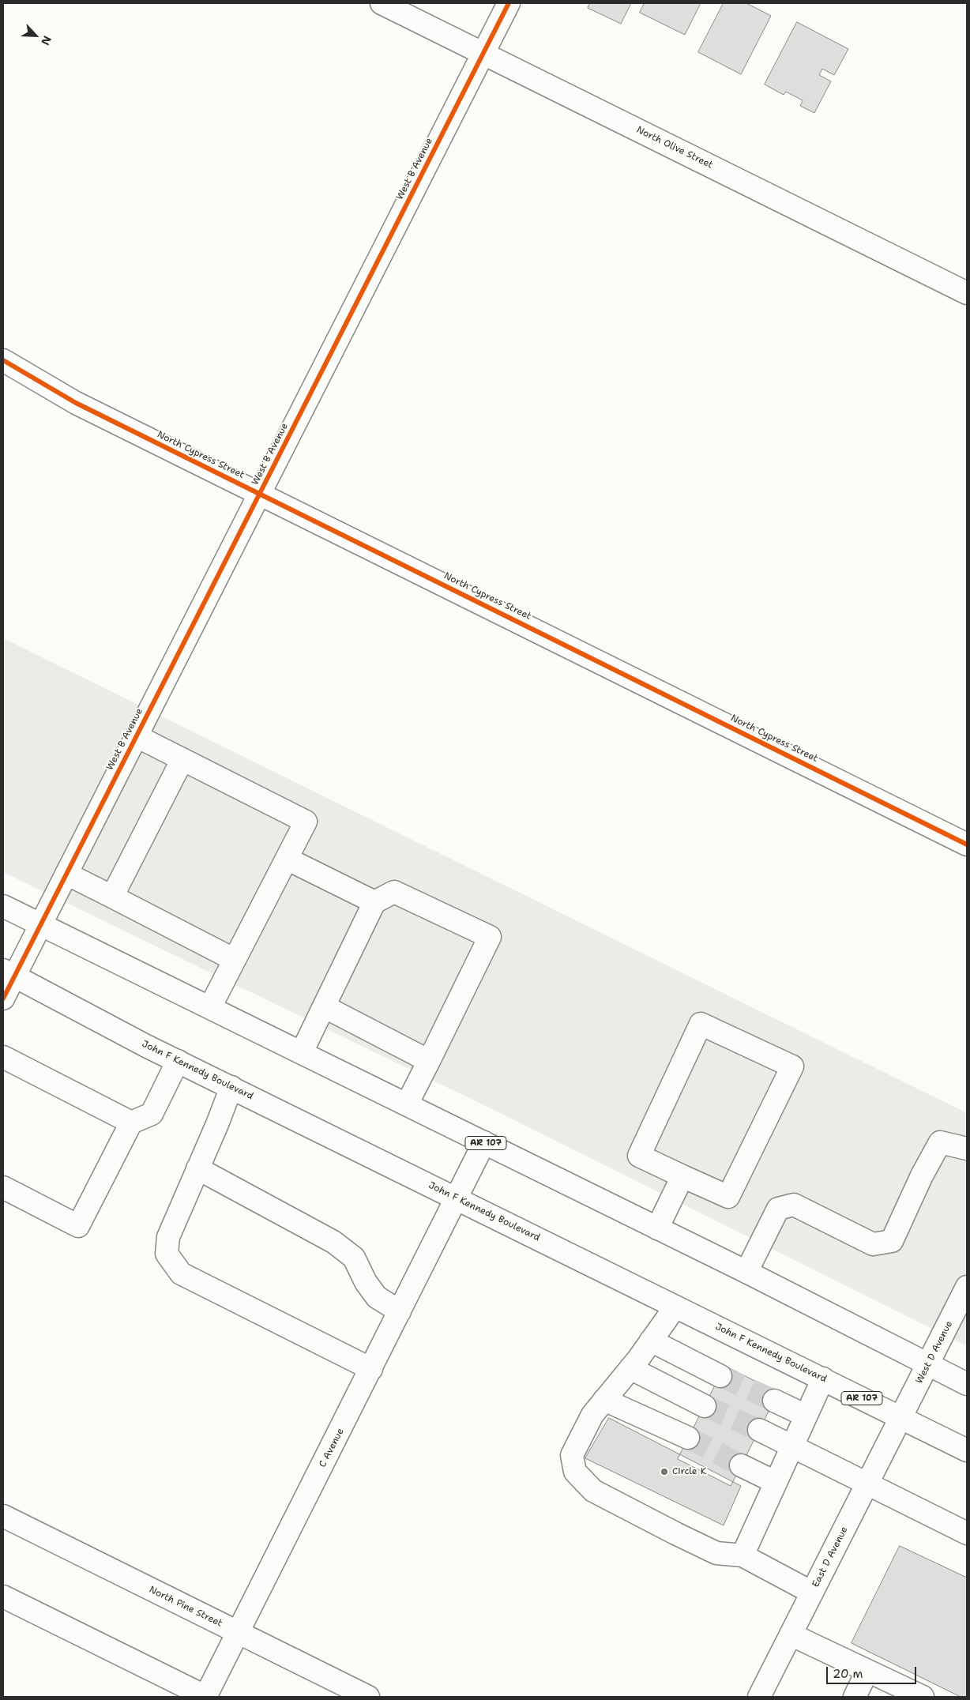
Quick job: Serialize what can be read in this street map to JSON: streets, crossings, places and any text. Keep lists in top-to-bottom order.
{
  "streets": {
    "street": [
      "North Olive Street",
      "West B Avenue",
      "North Cypress Street",
      "John F Kennedy Boulevard",
      "AR 107",
      "West D Avenue",
      "C Avenue",
      "East D Avenue",
      "North Pine Street"
    ]
  },
  "crossings": [
    ["North Olive Street", "West B Avenue"],
    ["West B Avenue", "North Cypress Street"],
    ["West B Avenue", "John F Kennedy Boulevard"],
    ["West B Avenue", "AR 107"],
    ["John F Kennedy Boulevard", "West D Avenue"],
    ["John F Kennedy Boulevard", "C Avenue"],
    ["John F Kennedy Boulevard", "East D Avenue"],
    ["AR 107", "West D Avenue"],
    ["AR 107", "C Avenue"],
    ["West D Avenue", "East D Avenue"],
    ["C Avenue", "North Pine Street"]
  ],
  "places": ["Circle K"],
  "scale_bar": "20 m",
  "north": "bottom right"
}
